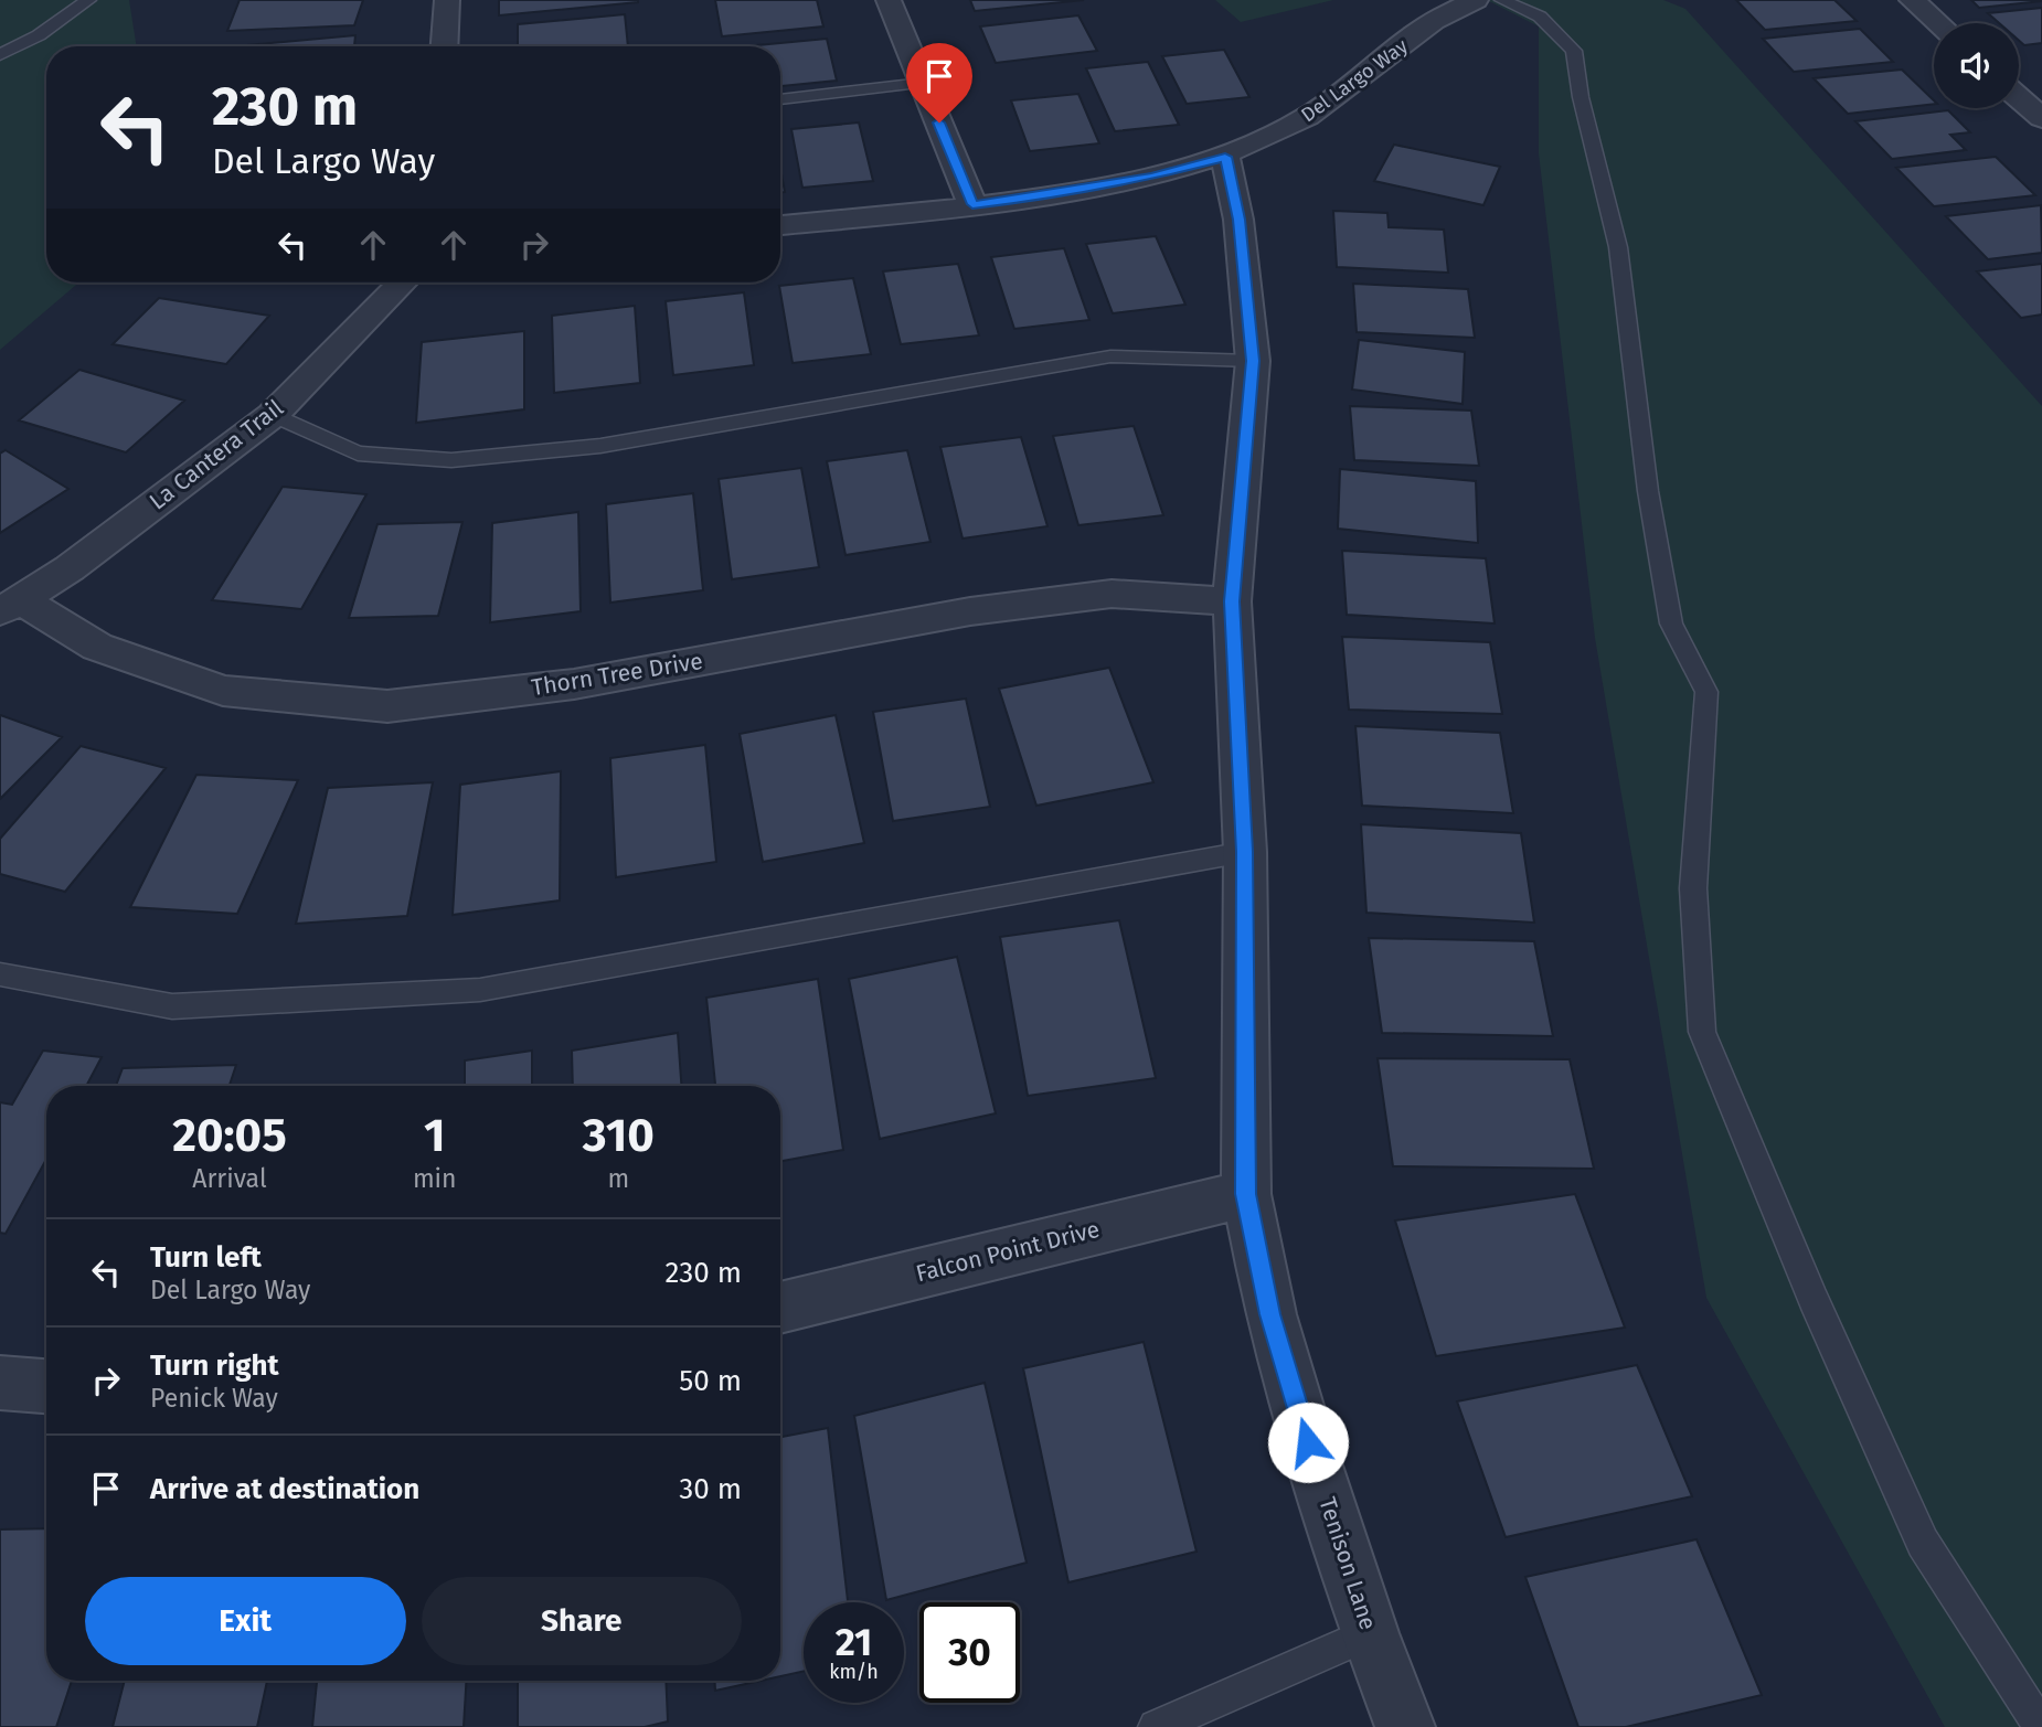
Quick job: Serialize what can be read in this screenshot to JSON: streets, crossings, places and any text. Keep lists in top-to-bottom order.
{
  "streets": {
    "street": [
      "Del Largo Way",
      "La Cantera Trail",
      "Thorn Tree Drive",
      "Falcon Point Drive",
      "Tenison Lane"
    ]
  },
  "crossings": [
    ["Del Largo Way", "Tenison Lane"],
    ["La Cantera Trail", "Thorn Tree Drive"],
    ["Thorn Tree Drive", "Tenison Lane"],
    ["Falcon Point Drive", "Tenison Lane"]
  ],
  "page": {
    "turn": ["230 m", "Del Largo Way"],
    "eta": [
      "20:05",
      "Arrival",
      "1",
      "min",
      "310",
      "m"
    ],
    "list": [
      {
        "name": "Turn left",
        "note": "Del Largo Way",
        "value": "230 m"
      },
      {
        "name": "Turn right",
        "note": "Penick Way",
        "value": "50 m"
      },
      {
        "name": "Arrive at destination",
        "value": "30 m"
      }
    ],
    "buttons": ["Exit", "Share"],
    "speed": "21 km/h",
    "limit": "30"
  }
}
